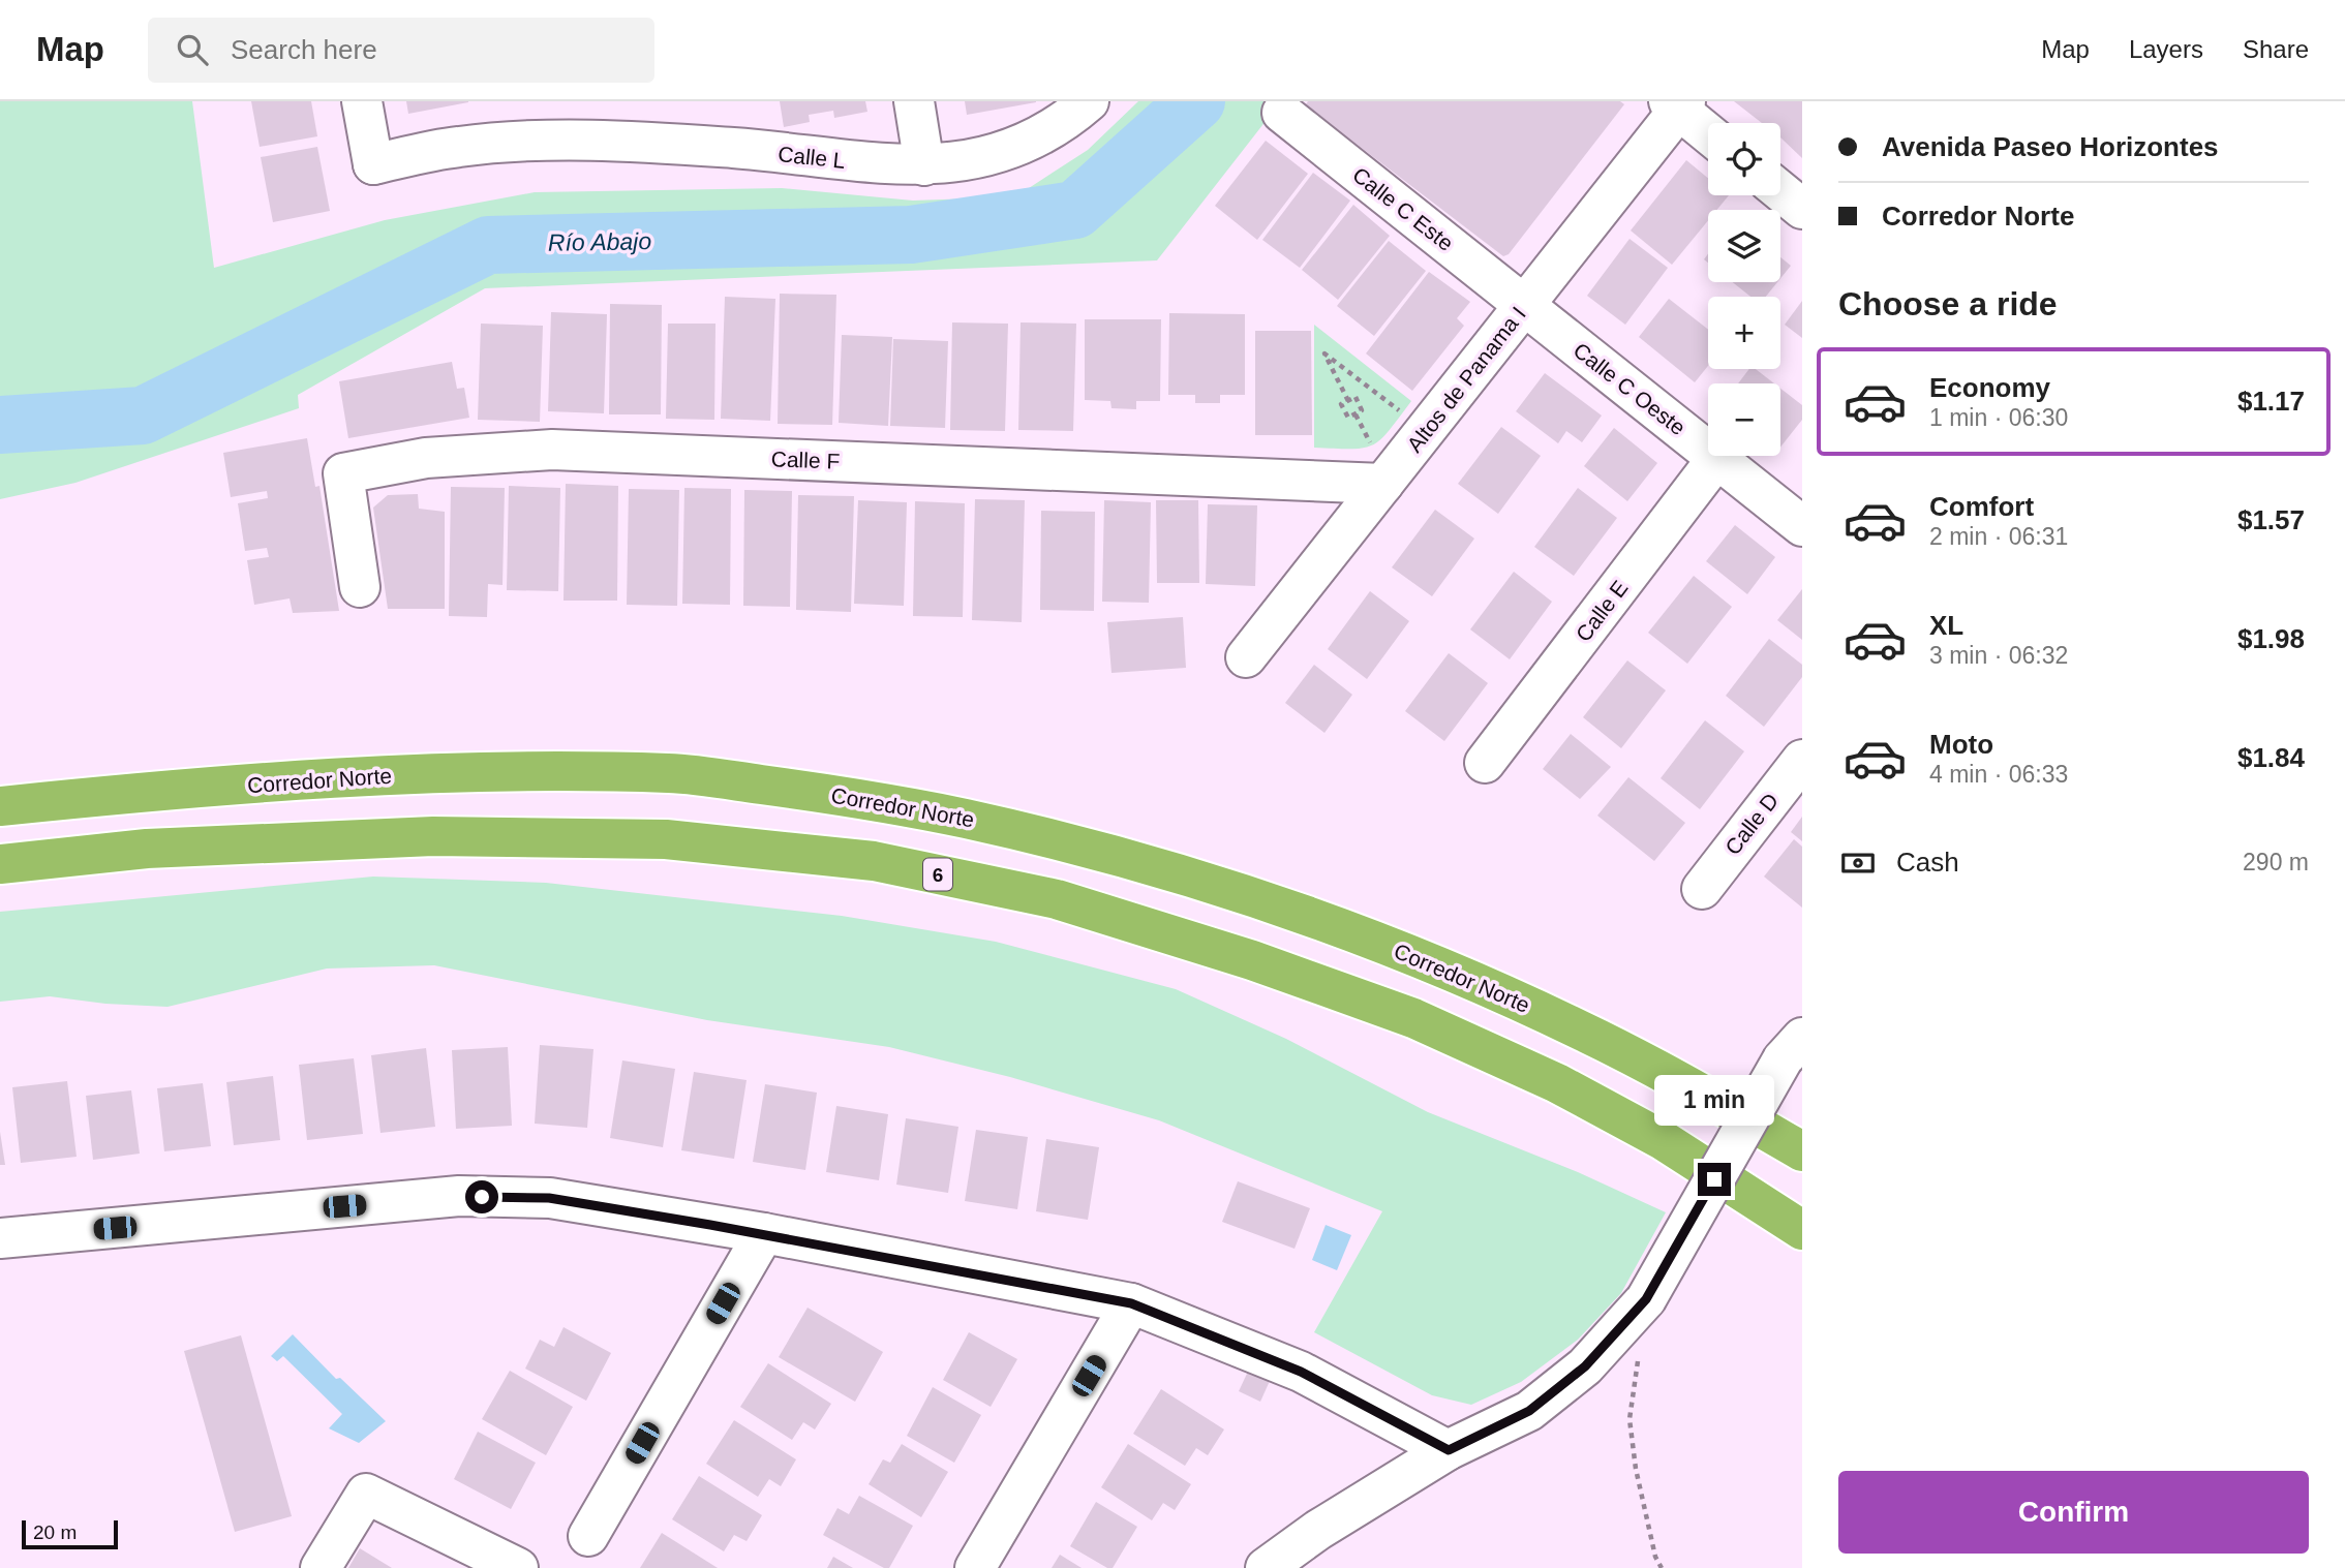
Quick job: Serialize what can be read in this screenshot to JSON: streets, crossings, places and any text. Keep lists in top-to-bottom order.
{
  "streets": {
    "highway": ["Corredor Norte", "6"],
    "street": [
      "Calle L",
      "Calle C Este",
      "Altos de Panama I",
      "Calle C Oeste",
      "Calle F",
      "Calle E",
      "Calle D"
    ]
  },
  "crossings": [
    ["Calle C Este", "Altos de Panama I"],
    ["Calle C Este", "Calle C Oeste"],
    ["Altos de Panama I", "Calle C Oeste"],
    ["Altos de Panama I", "Calle F"],
    ["Calle C Oeste", "Calle E"]
  ],
  "water": ["Río Abajo"],
  "scale_bar": "20 m",
  "page": {
    "header": "Map",
    "search": "Search here",
    "nav": ["Map", "Layers", "Share"],
    "banner": ["Avenida Paseo Horizontes", "Corredor Norte"],
    "map_buttons": ["+", "−"],
    "heading": "Choose a ride",
    "list": [
      {
        "name": "Economy",
        "note": "1 min · 06:30",
        "value": "$1.17"
      },
      {
        "name": "Comfort",
        "note": "2 min · 06:31",
        "value": "$1.57"
      },
      {
        "name": "XL",
        "note": "3 min · 06:32",
        "value": "$1.98"
      },
      {
        "name": "Moto",
        "note": "4 min · 06:33",
        "value": "$1.84"
      }
    ],
    "pay": ["Cash", "290 m"],
    "bubble": "1 min",
    "buttons": "Confirm",
    "scale": "20 m"
  }
}
